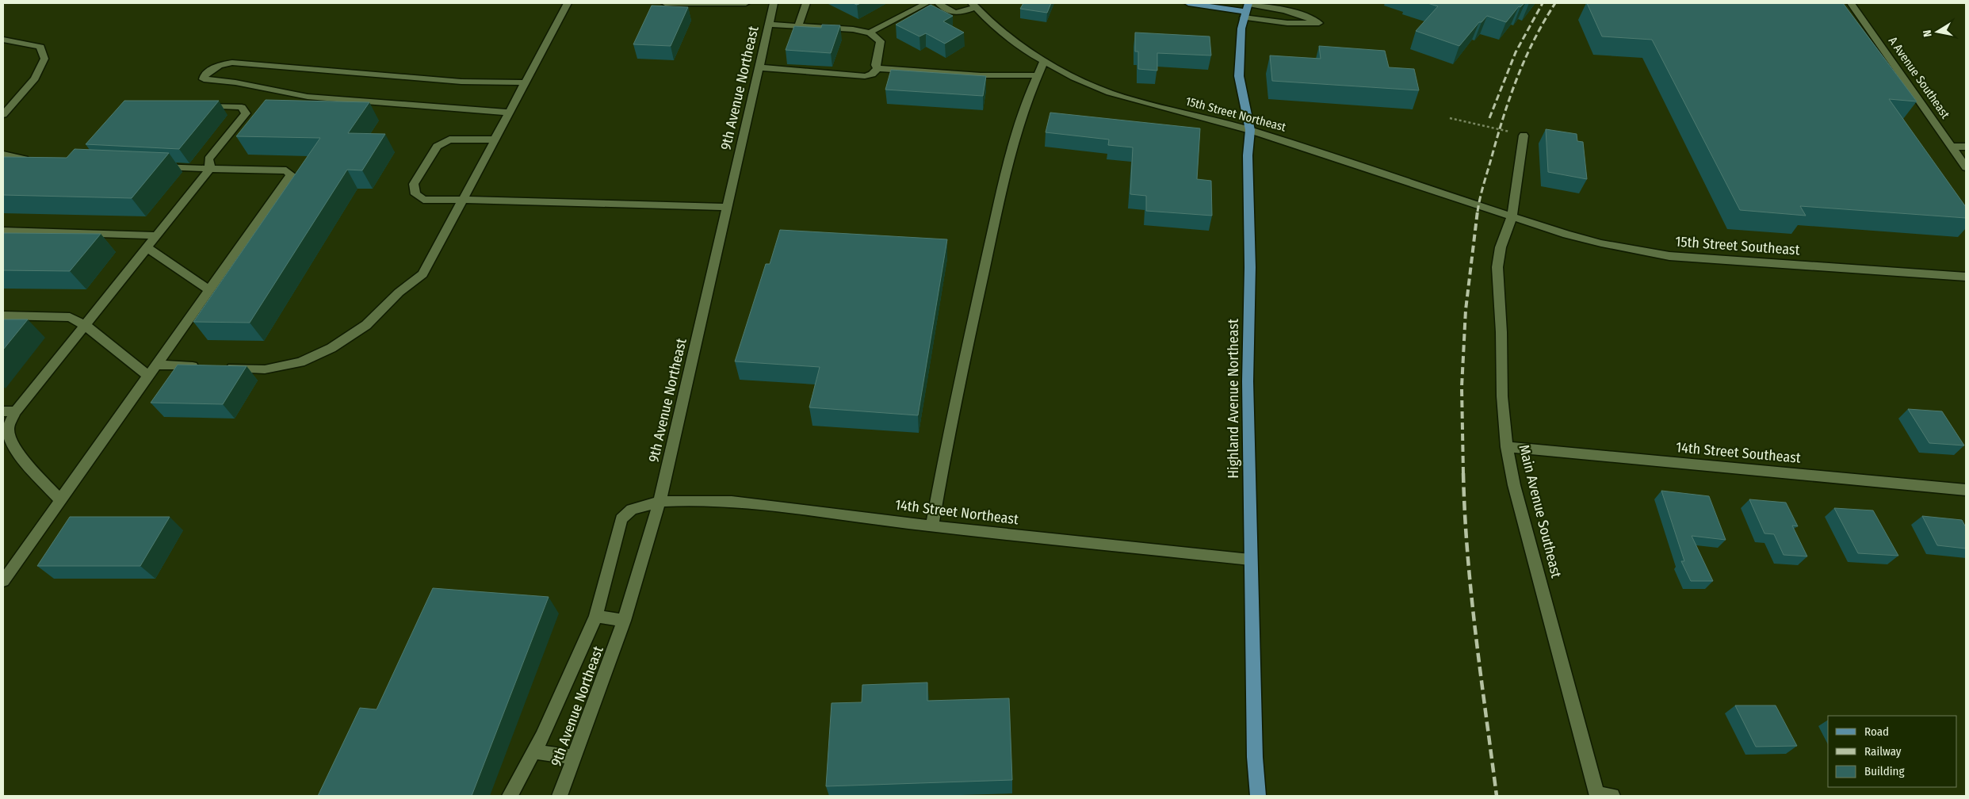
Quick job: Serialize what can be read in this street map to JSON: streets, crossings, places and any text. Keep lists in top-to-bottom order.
{
  "streets": {
    "main road": ["Highland Avenue Northeast"],
    "street": [
      "A Avenue Southeast",
      "9th Avenue Northeast",
      "15th Street Northeast",
      "15th Street Southeast",
      "14th Street Southeast",
      "Main Avenue Southeast",
      "14th Street Northeast"
    ]
  },
  "crossings": [
    ["9th Avenue Northeast", "14th Street Northeast"],
    ["15th Street Northeast", "15th Street Southeast"],
    ["15th Street Northeast", "Highland Avenue Northeast"],
    ["15th Street Northeast", "Main Avenue Southeast"],
    ["15th Street Southeast", "Main Avenue Southeast"],
    ["Highland Avenue Northeast", "14th Street Northeast"],
    ["14th Street Southeast", "Main Avenue Southeast"]
  ],
  "legend": ["Road", "Railway", "Building"],
  "north": "left"
}
